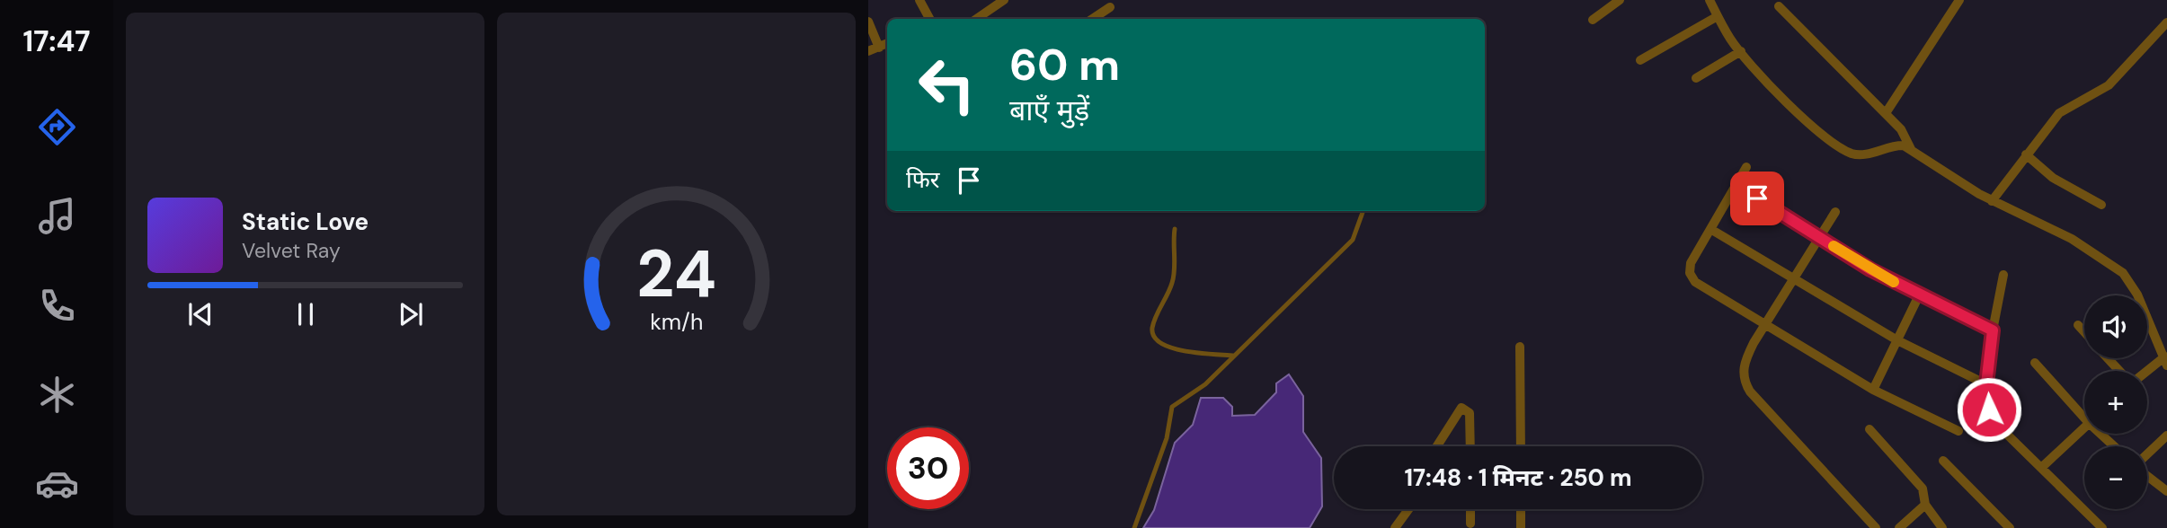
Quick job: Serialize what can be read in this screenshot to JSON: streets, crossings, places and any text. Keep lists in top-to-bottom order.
{
  "page": {
    "tabs": "17:47",
    "turn": ["60 m", "बाएँ मुड़ें"],
    "then": "फिर",
    "song": ["Static Love", "Velvet Ray"],
    "map_buttons": ["+", "−"],
    "limit": "30",
    "trip": "17:48 · 1 मिनट · 250 m",
    "gauge": ["24", "km/h"]
  }
}
